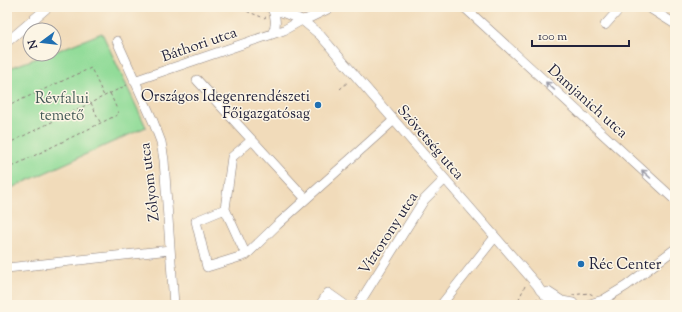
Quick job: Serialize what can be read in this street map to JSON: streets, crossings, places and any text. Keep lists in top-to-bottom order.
{
  "streets": {
    "street": [
      "Báthori utca",
      "Damjanich utca",
      "Szövetség utca",
      "Zólyom utca",
      "Víztorony utca"
    ]
  },
  "crossings": [
    ["Báthori utca", "Szövetség utca"],
    ["Báthori utca", "Zólyom utca"],
    ["Szövetség utca", "Víztorony utca"]
  ],
  "one_way": ["Damjanich utca"],
  "parks": ["Révfalui temető"],
  "places": ["Országos Idegenrendészeti Főigazgatósag", "Réc Center"],
  "scale_bar": "100 m",
  "north": "left"
}
